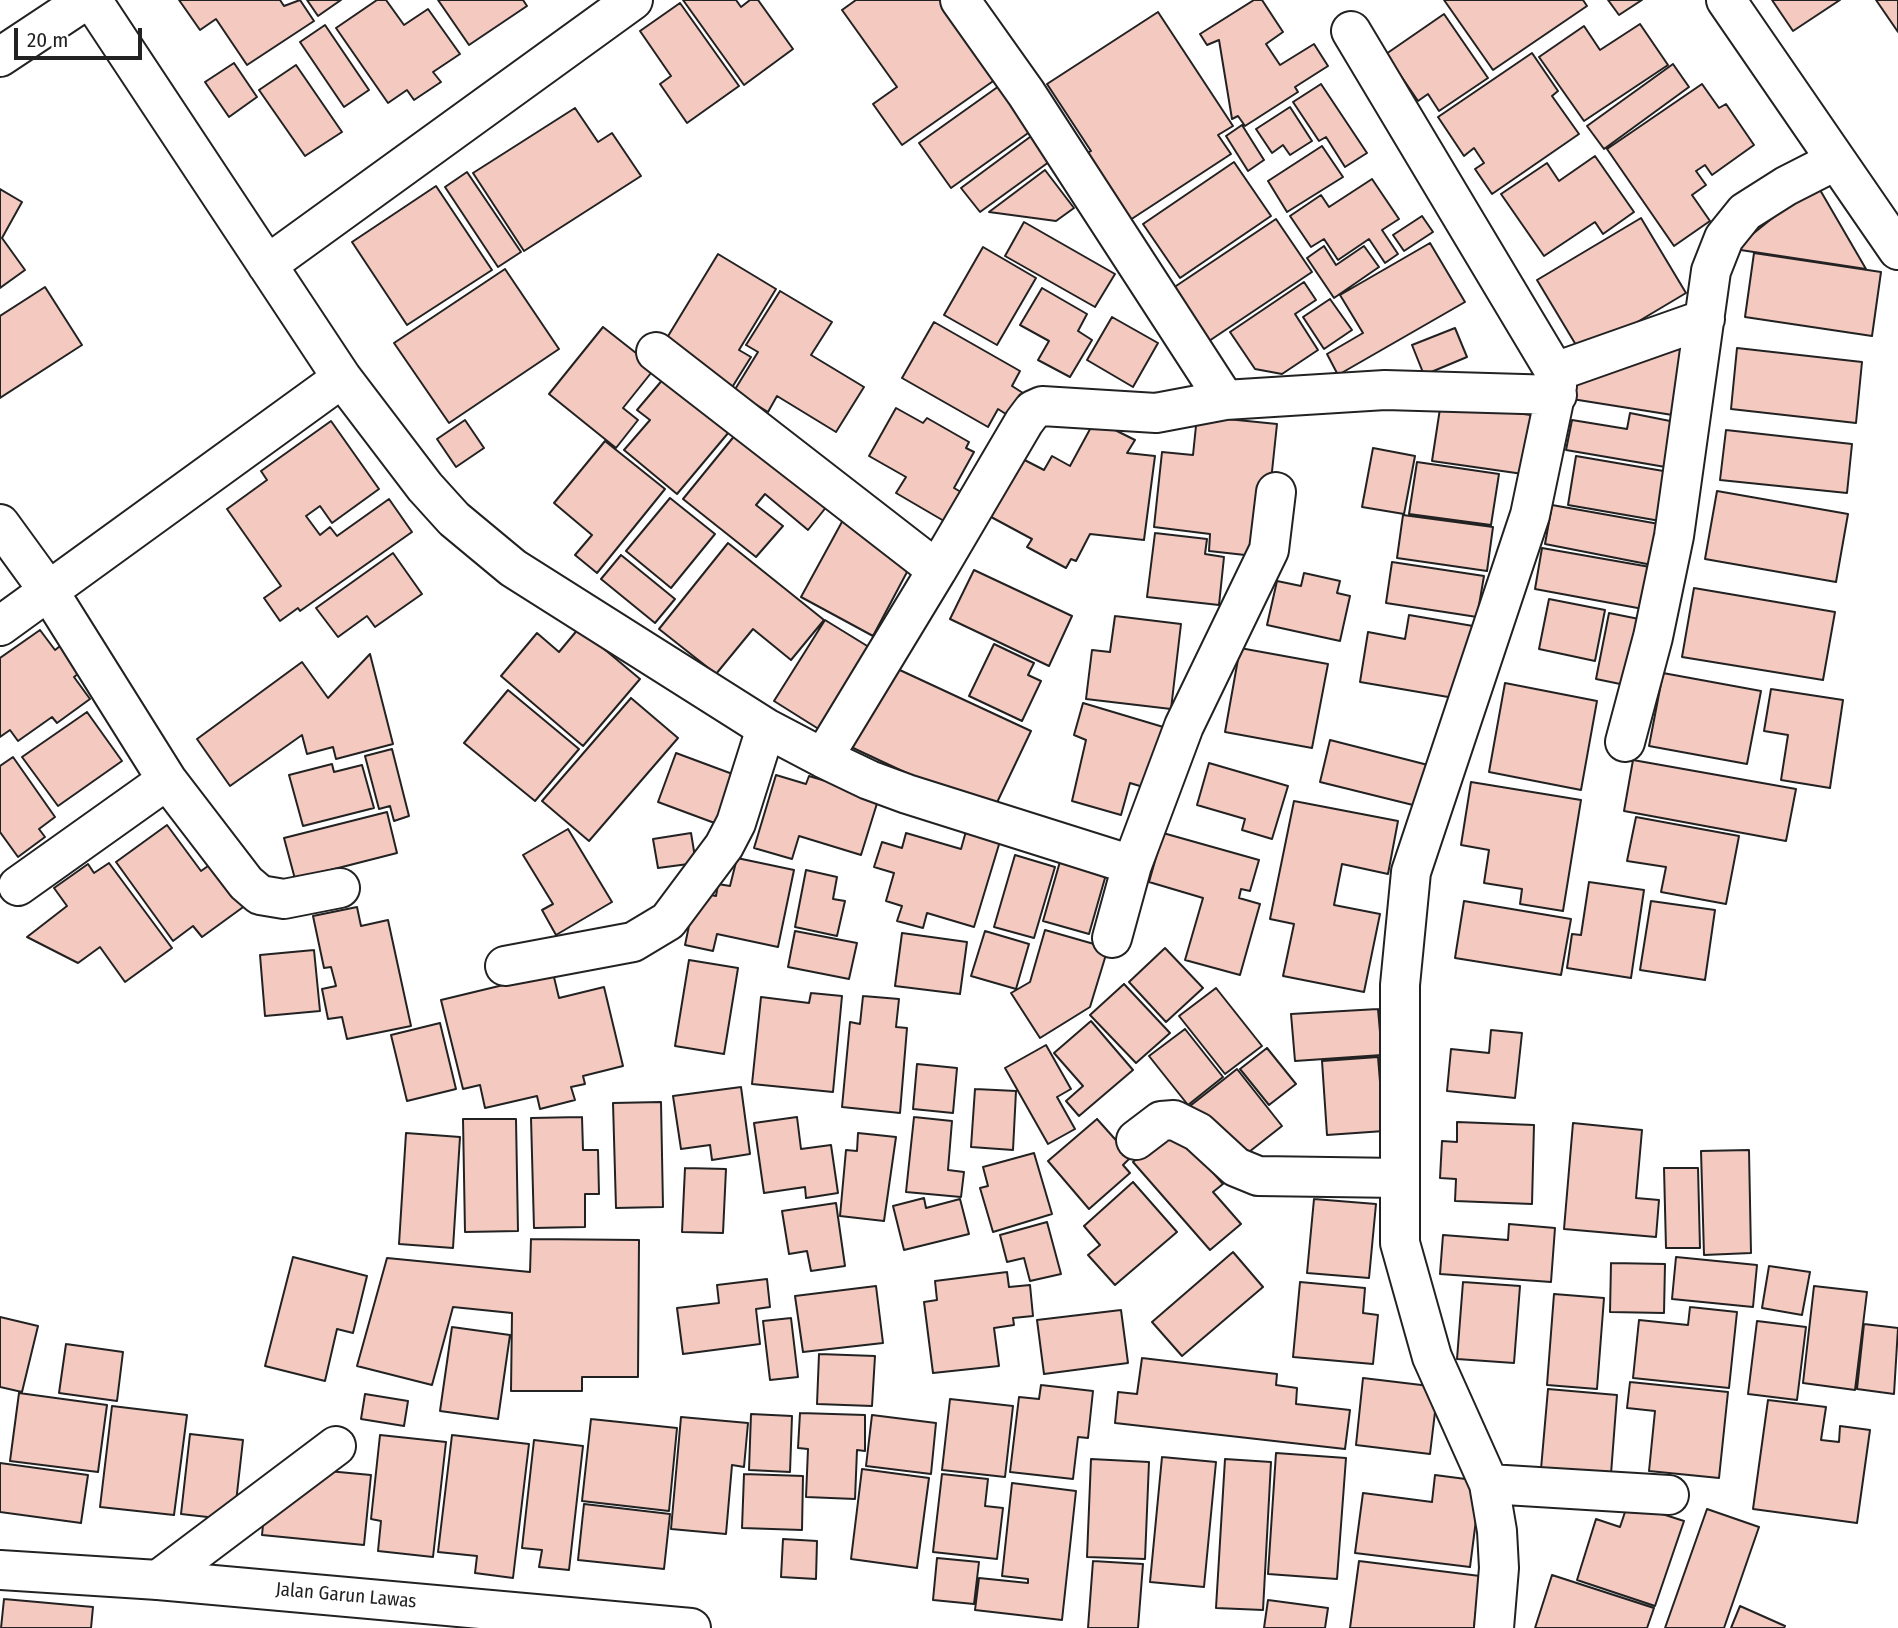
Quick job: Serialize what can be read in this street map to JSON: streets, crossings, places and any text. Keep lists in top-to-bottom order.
{
  "streets": {
    "street": ["Jalan Garun Lawas"]
  },
  "scale_bar": "20 m"
}
